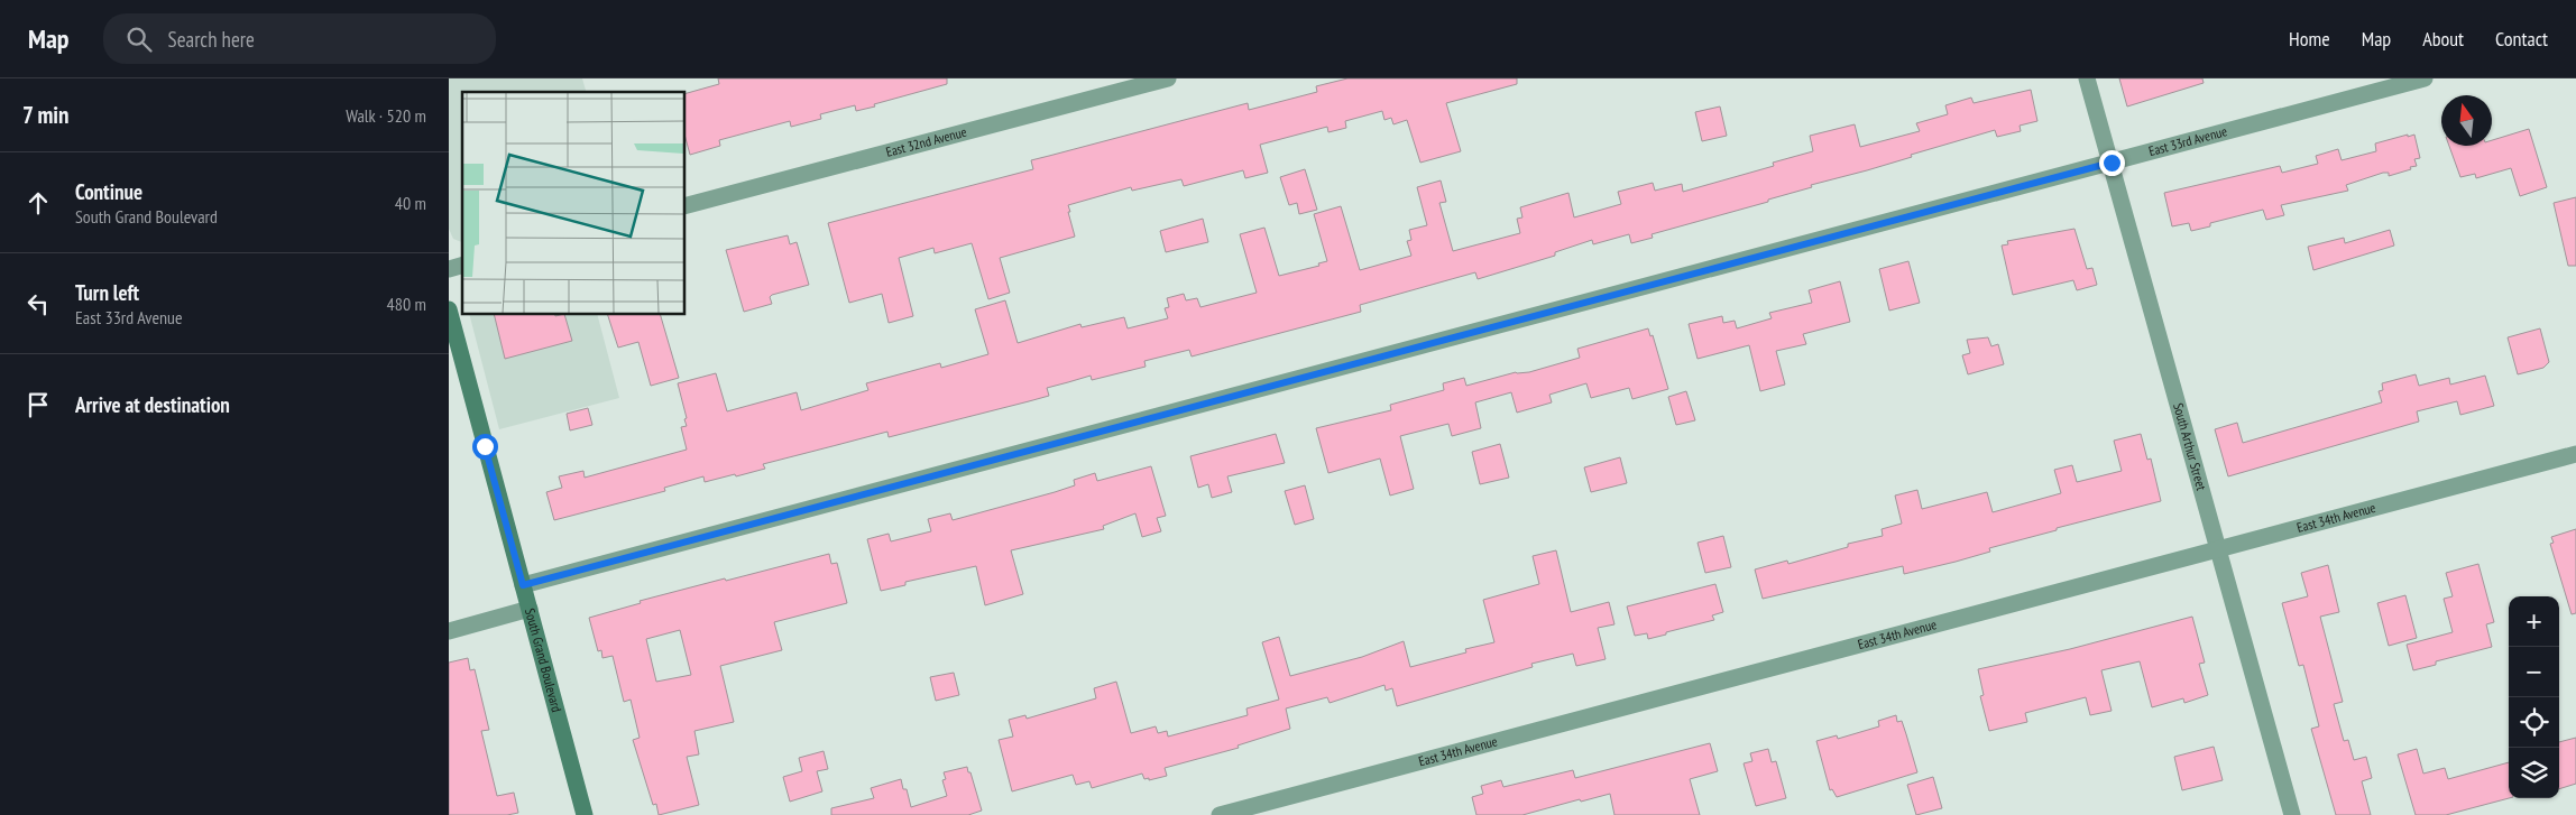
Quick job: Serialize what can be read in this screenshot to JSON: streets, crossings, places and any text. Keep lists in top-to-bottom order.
{
  "streets": {
    "main road": ["South Grand Boulevard"],
    "street": [
      "East 33rd Avenue",
      "East 32nd Avenue",
      "South Arthur Street",
      "East 34th Avenue"
    ]
  },
  "crossings": [
    ["East 33rd Avenue", "South Arthur Street"],
    ["East 33rd Avenue", "South Grand Boulevard"],
    ["South Arthur Street", "East 34th Avenue"]
  ],
  "north": "top",
  "page": {
    "header": "Map",
    "search": "Search here",
    "nav": [
      "Home",
      "Map",
      "About",
      "Contact"
    ],
    "heading": ["7 min", "Walk · 520 m"],
    "list": [
      ["Continue", "South Grand Boulevard", "40 m"],
      ["Turn left", "East 33rd Avenue", "480 m"],
      "Arrive at destination"
    ],
    "map_buttons": ["+", "−"]
  }
}
